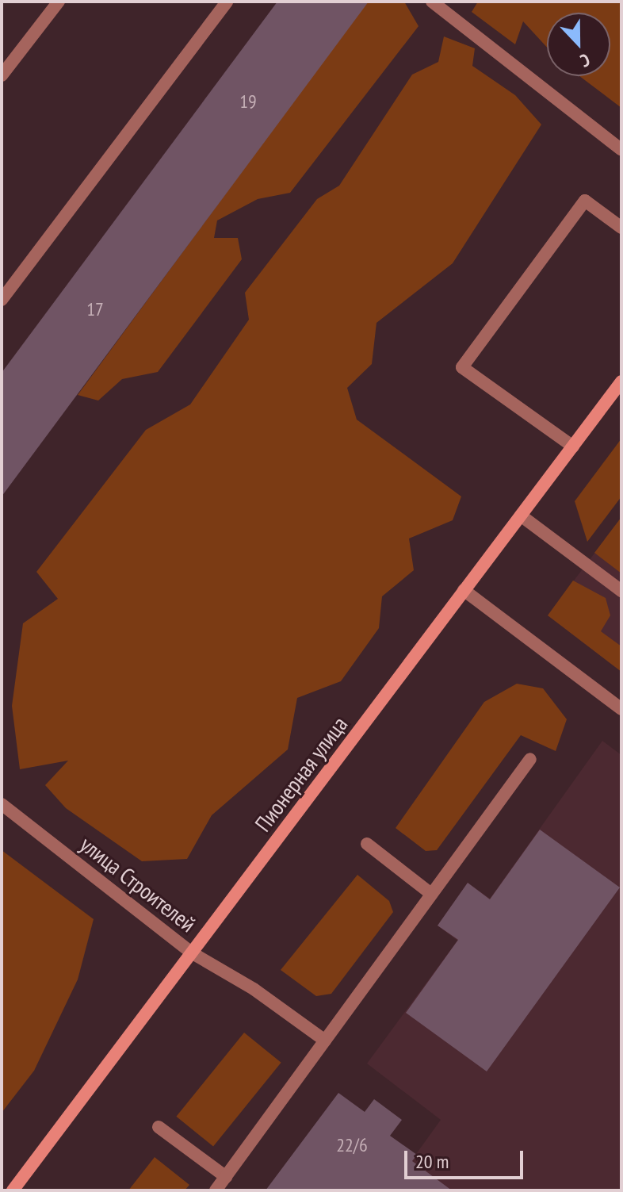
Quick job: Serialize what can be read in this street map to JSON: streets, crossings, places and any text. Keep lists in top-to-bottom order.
{
  "streets": {
    "main road": ["Пионерная улица"],
    "street": ["улица Строителей"]
  },
  "crossings": [
    ["Пионерная улица", "улица Строителей"]
  ],
  "house_numbers": ["19", "17", "22/6"],
  "scale_bar": "20 m",
  "north": "bottom"
}
